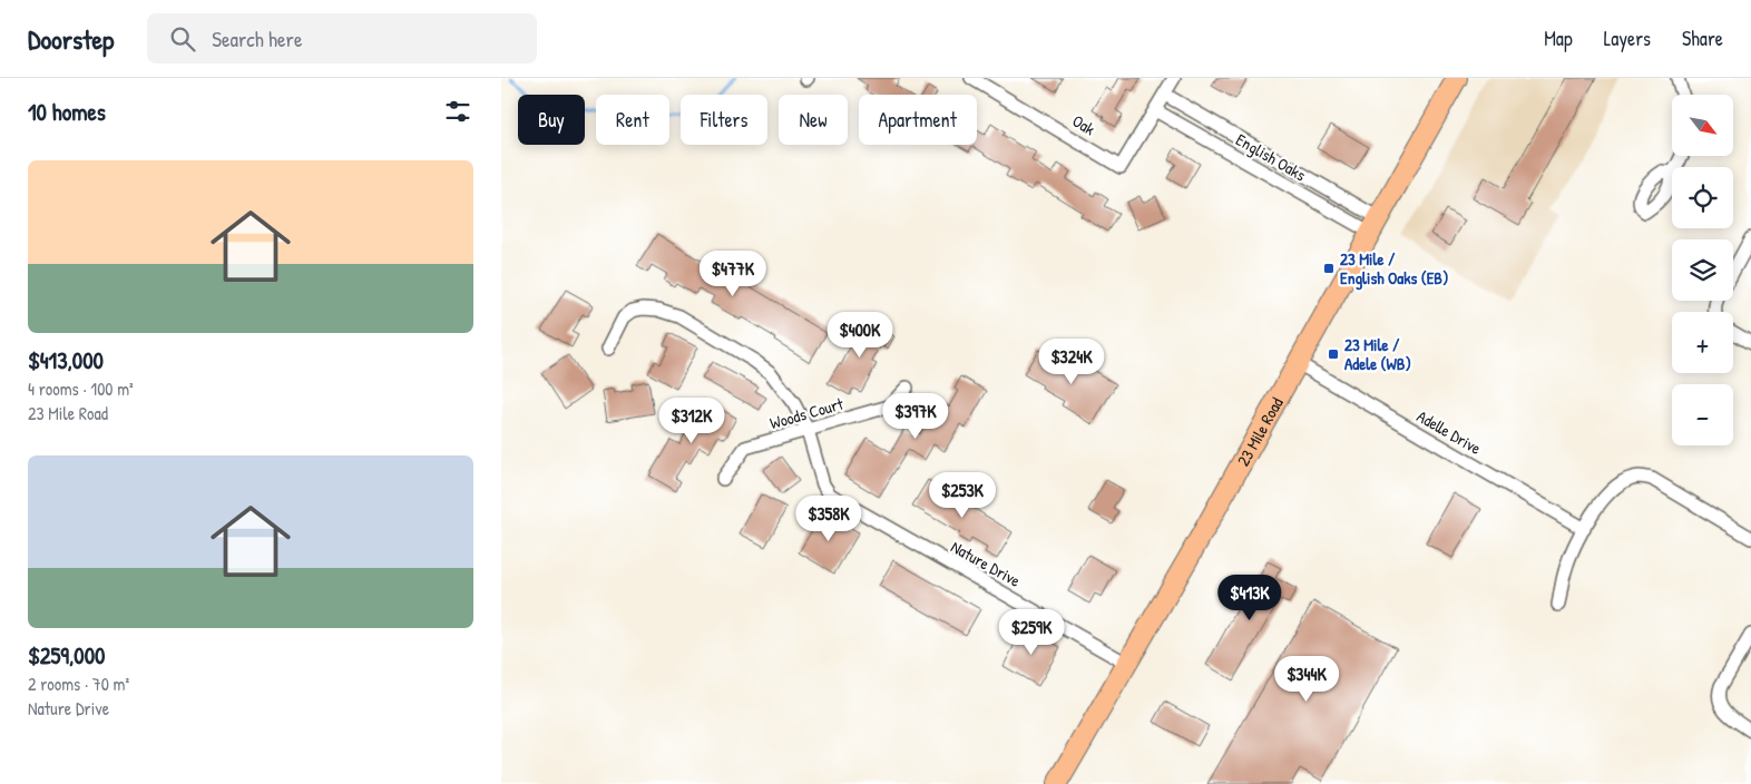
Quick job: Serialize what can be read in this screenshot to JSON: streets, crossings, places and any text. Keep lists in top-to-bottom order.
{
  "streets": {
    "main road": ["23 Mile Road"],
    "street": [
      "Oak",
      "English Oaks",
      "Woods Court",
      "Adelle Drive",
      "Nature Drive"
    ]
  },
  "crossings": [
    ["Oak", "English Oaks"],
    ["English Oaks", "23 Mile Road"],
    ["Woods Court", "Nature Drive"],
    ["23 Mile Road", "Adelle Drive"],
    ["23 Mile Road", "Nature Drive"]
  ],
  "places": {
    "transit": ["23 Mile / English Oaks (EB)", "23 Mile / Adele (WB)"]
  },
  "north": "bottom right",
  "page": {
    "header": "Doorstep",
    "search": "Search here",
    "nav": ["Map", "Layers", "Share"],
    "heading": "10 homes",
    "map_buttons": ["+", "−"],
    "chip": [
      "Buy",
      "Rent",
      "Filters",
      "New",
      "Apartment"
    ],
    "list": [
      {
        "name": "$413,000",
        "note": "4 rooms · 100 m² · 23 Mile Road"
      },
      {
        "name": "$259,000",
        "note": "2 rooms · 70 m² · Nature Drive"
      }
    ],
    "price": [
      "$477K",
      "$400K",
      "$324K",
      "$397K",
      "$312K",
      "$253K",
      "$358K",
      "$413K",
      "$259K",
      "$344K"
    ]
  }
}
